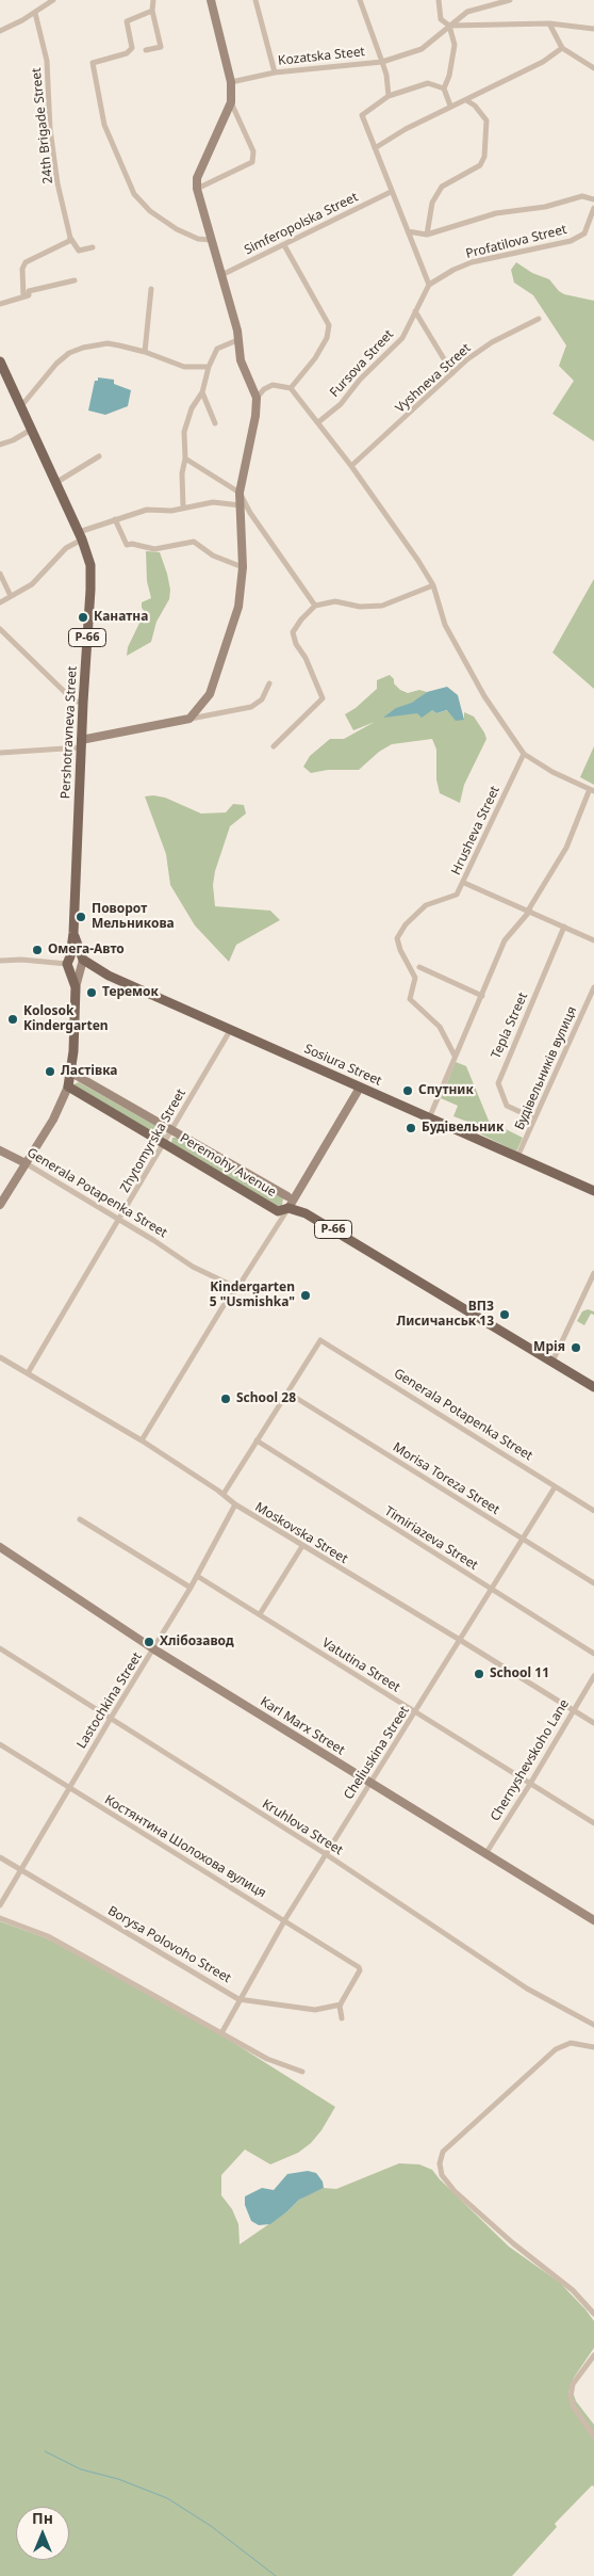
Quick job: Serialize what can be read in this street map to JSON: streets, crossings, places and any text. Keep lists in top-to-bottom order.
{
  "streets": {
    "main road": [
      "Р-66",
      "Pershotravneva Street",
      "Sosiura Street",
      "Peremohy Avenue"
    ],
    "street": [
      "Kozatska Steet",
      "24th Brigade Street",
      "Simferopolska Street",
      "Profatilova Street",
      "Fursova Street",
      "Vyshneva Street",
      "Hrusheva Street",
      "Tepla Street",
      "Будівельників вулиця",
      "Zhytomyrska Street",
      "Generala Potapenka Street",
      "Morisa Toreza Street",
      "Moskovska Street",
      "Timiriazeva Street",
      "Vatutina Street",
      "Lastochkina Street",
      "Karl Marx Street",
      "Cheliuskina Street",
      "Chernyshevskoho Lane",
      "Kruhlova Street",
      "Костянтина Шолохова вулиця",
      "Borysa Polovoho Street"
    ]
  },
  "crossings": [
    ["Profatilova Street", "Fursova Street"],
    ["Pershotravneva Street", "Sosiura Street"],
    ["Tepla Street", "Будівельників вулиця"],
    ["Sosiura Street", "Будівельників вулиця"],
    ["Sosiura Street", "Zhytomyrska Street"],
    ["Zhytomyrska Street", "Peremohy Avenue"],
    ["Zhytomyrska Street", "Generala Potapenka Street"],
    ["Zhytomyrska Street", "Moskovska Street"],
    ["Generala Potapenka Street", "Morisa Toreza Street"],
    ["Generala Potapenka Street", "Cheliuskina Street"],
    ["Morisa Toreza Street", "Cheliuskina Street"],
    ["Moskovska Street", "Lastochkina Street"],
    ["Moskovska Street", "Cheliuskina Street"],
    ["Moskovska Street", "Chernyshevskoho Lane"],
    ["Timiriazeva Street", "Cheliuskina Street"],
    ["Vatutina Street", "Lastochkina Street"],
    ["Vatutina Street", "Cheliuskina Street"],
    ["Vatutina Street", "Chernyshevskoho Lane"],
    ["Lastochkina Street", "Karl Marx Street"],
    ["Lastochkina Street", "Kruhlova Street"],
    ["Lastochkina Street", "Костянтина Шолохова вулиця"],
    ["Lastochkina Street", "Borysa Polovoho Street"],
    ["Karl Marx Street", "Cheliuskina Street"],
    ["Karl Marx Street", "Chernyshevskoho Lane"],
    ["Cheliuskina Street", "Kruhlova Street"],
    ["Cheliuskina Street", "Костянтина Шолохова вулиця"],
    ["Cheliuskina Street", "Borysa Polovoho Street"],
    ["Костянтина Шолохова вулиця", "Borysa Polovoho Street"]
  ],
  "places": [
    "Канатна",
    "Поворот Мельникова",
    "Омега-Авто",
    "Теремок",
    "Kolosok Kindergarten",
    "Ластівка",
    "Спутник",
    "Будівельник",
    "Kindergarten 5 \"Usmishka\"",
    "ВПЗ Лисичанськ 13",
    "Мрія",
    "School 28",
    "Хлібозавод",
    "School 11"
  ],
  "north": "top"
}
